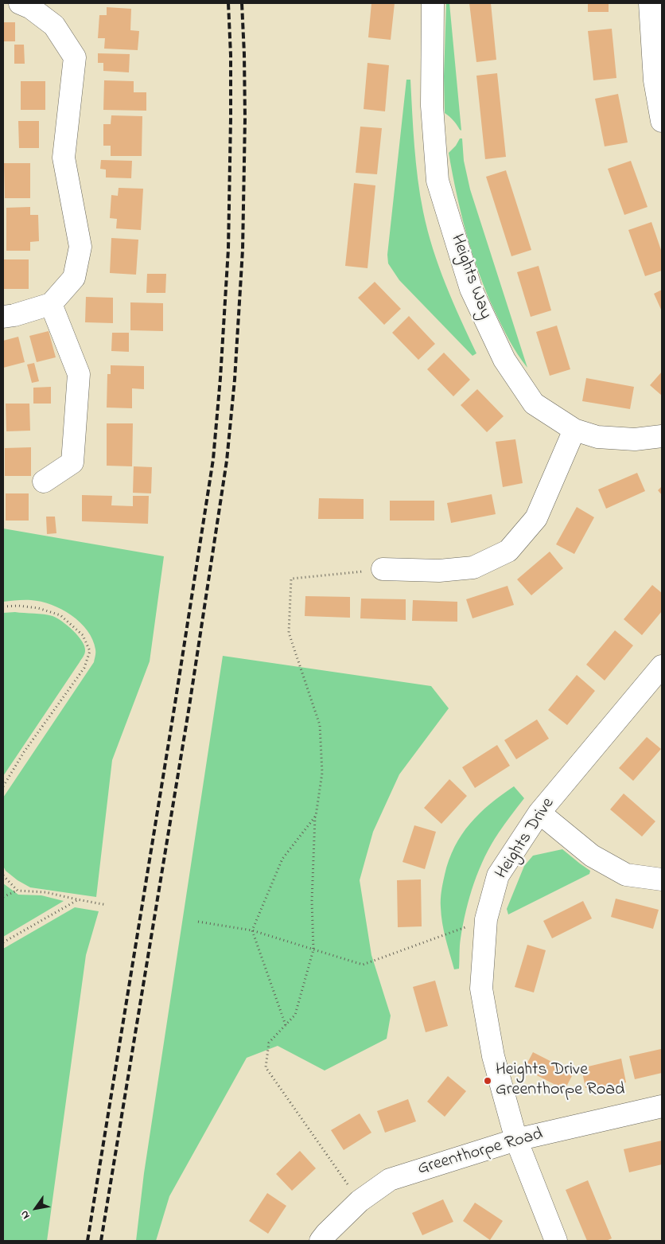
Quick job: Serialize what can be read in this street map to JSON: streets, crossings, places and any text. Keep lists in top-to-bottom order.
{
  "streets": {
    "street": ["Heights Way", "Heights Drive", "Greenthorpe Road"]
  },
  "crossings": [
    ["Heights Drive", "Greenthorpe Road"]
  ],
  "places": ["Heights Drive Greenthorpe Road"],
  "north": "bottom left"
}
